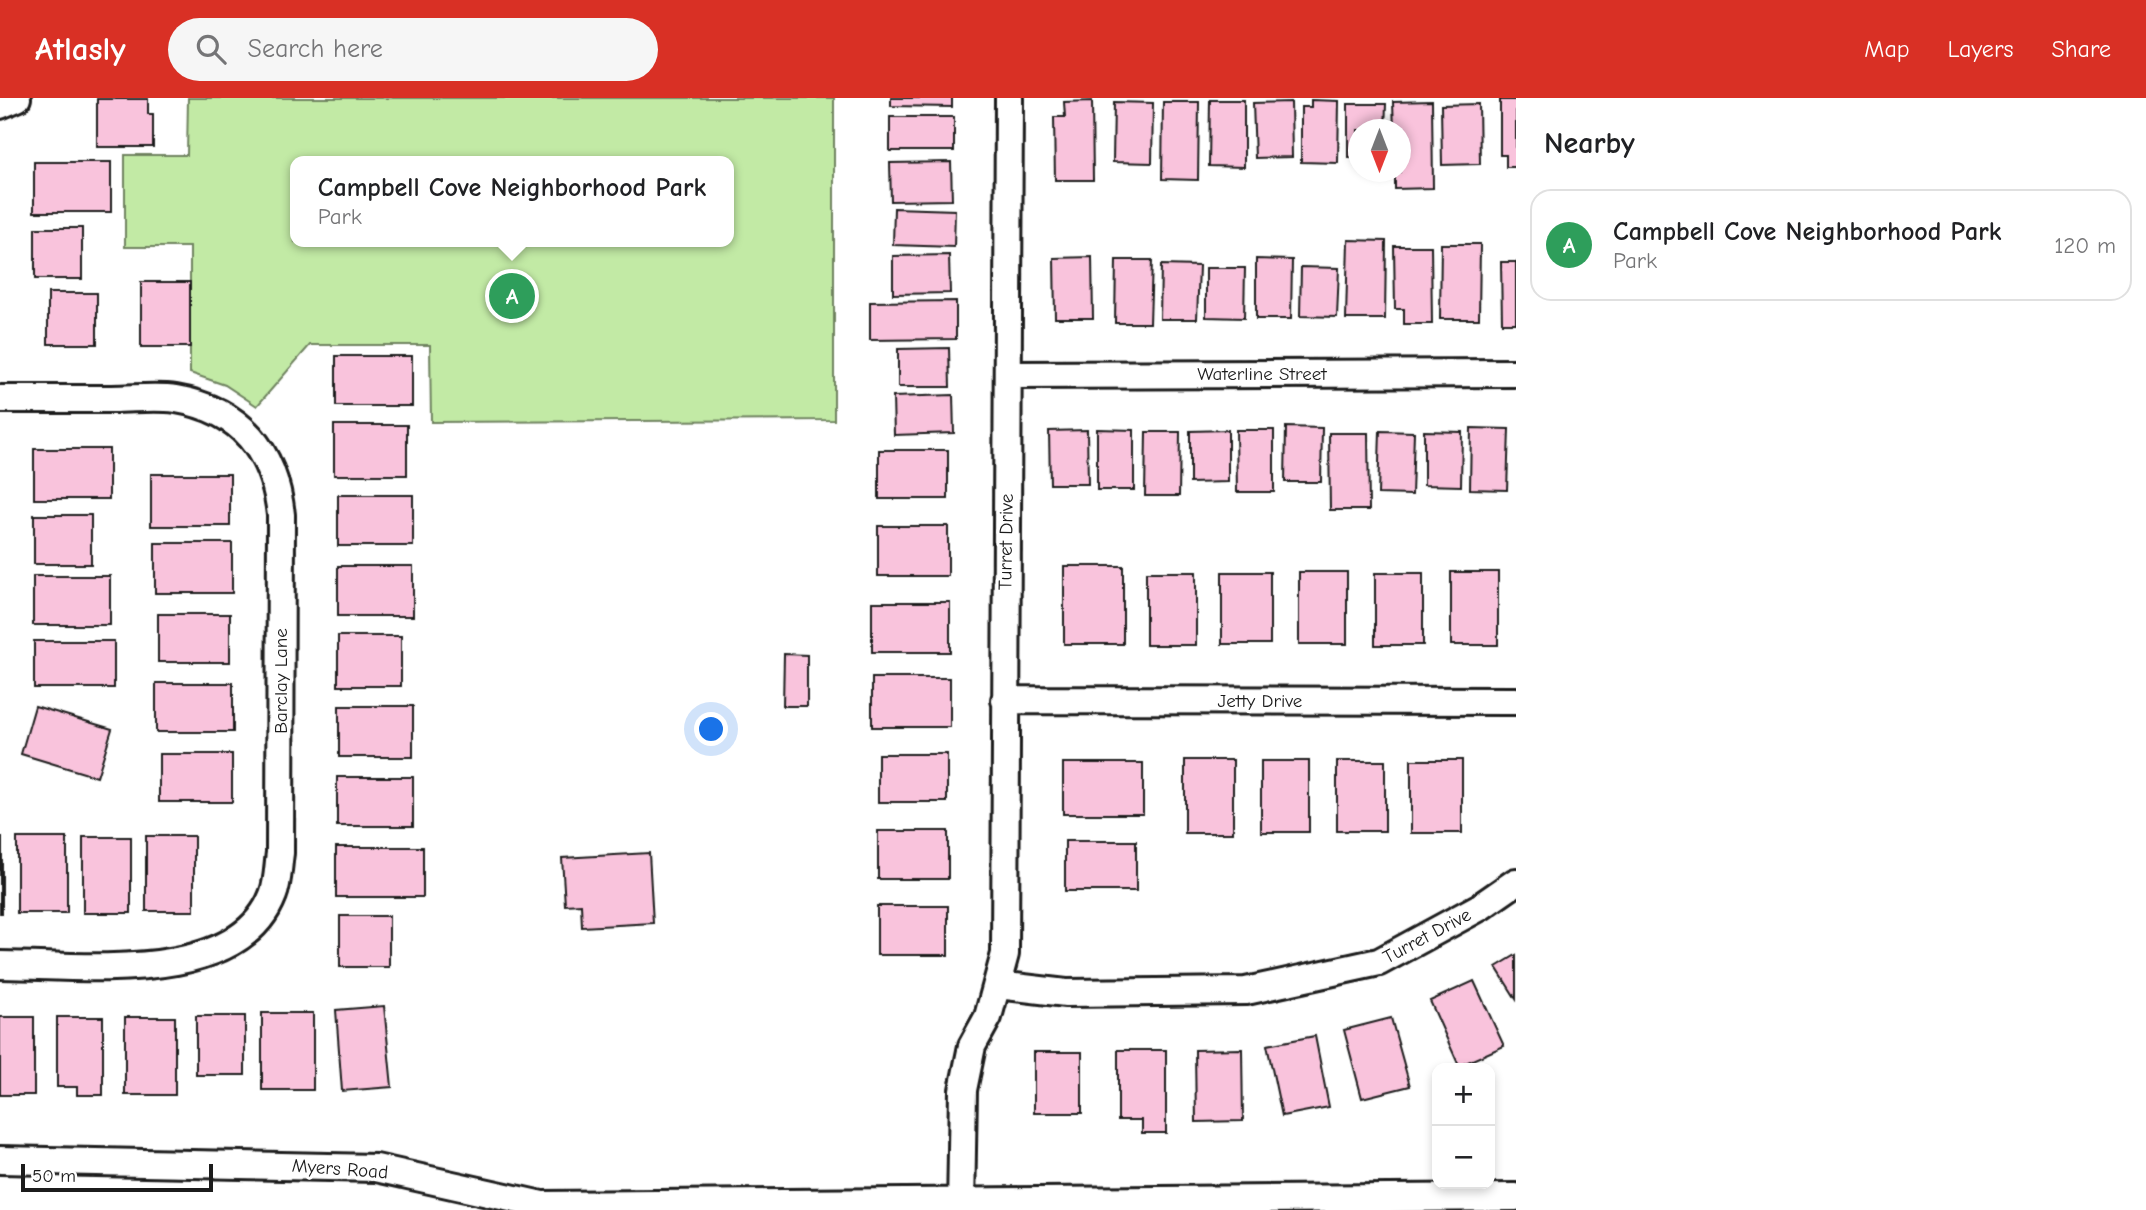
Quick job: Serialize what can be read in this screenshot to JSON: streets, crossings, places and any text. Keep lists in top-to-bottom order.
{
  "streets": {
    "street": [
      "Waterline Street",
      "Turret Drive",
      "Barclay Lane",
      "Jetty Drive",
      "Myers Road"
    ]
  },
  "crossings": [
    ["Waterline Street", "Turret Drive"],
    ["Turret Drive", "Jetty Drive"],
    ["Turret Drive", "Myers Road"]
  ],
  "scale_bar": "50 m",
  "north": "bottom",
  "page": {
    "header": "Atlasly",
    "search": "Search here",
    "nav": ["Map", "Layers", "Share"],
    "heading": "Nearby",
    "popup": ["Campbell Cove Neighborhood Park", "Park"],
    "list": [
      {
        "mark": "A",
        "name": "Campbell Cove Neighborhood Park",
        "note": "Park",
        "value": "120 m"
      }
    ],
    "pins": "A",
    "map_buttons": ["+", "−"],
    "scale": "50 m"
  }
}
